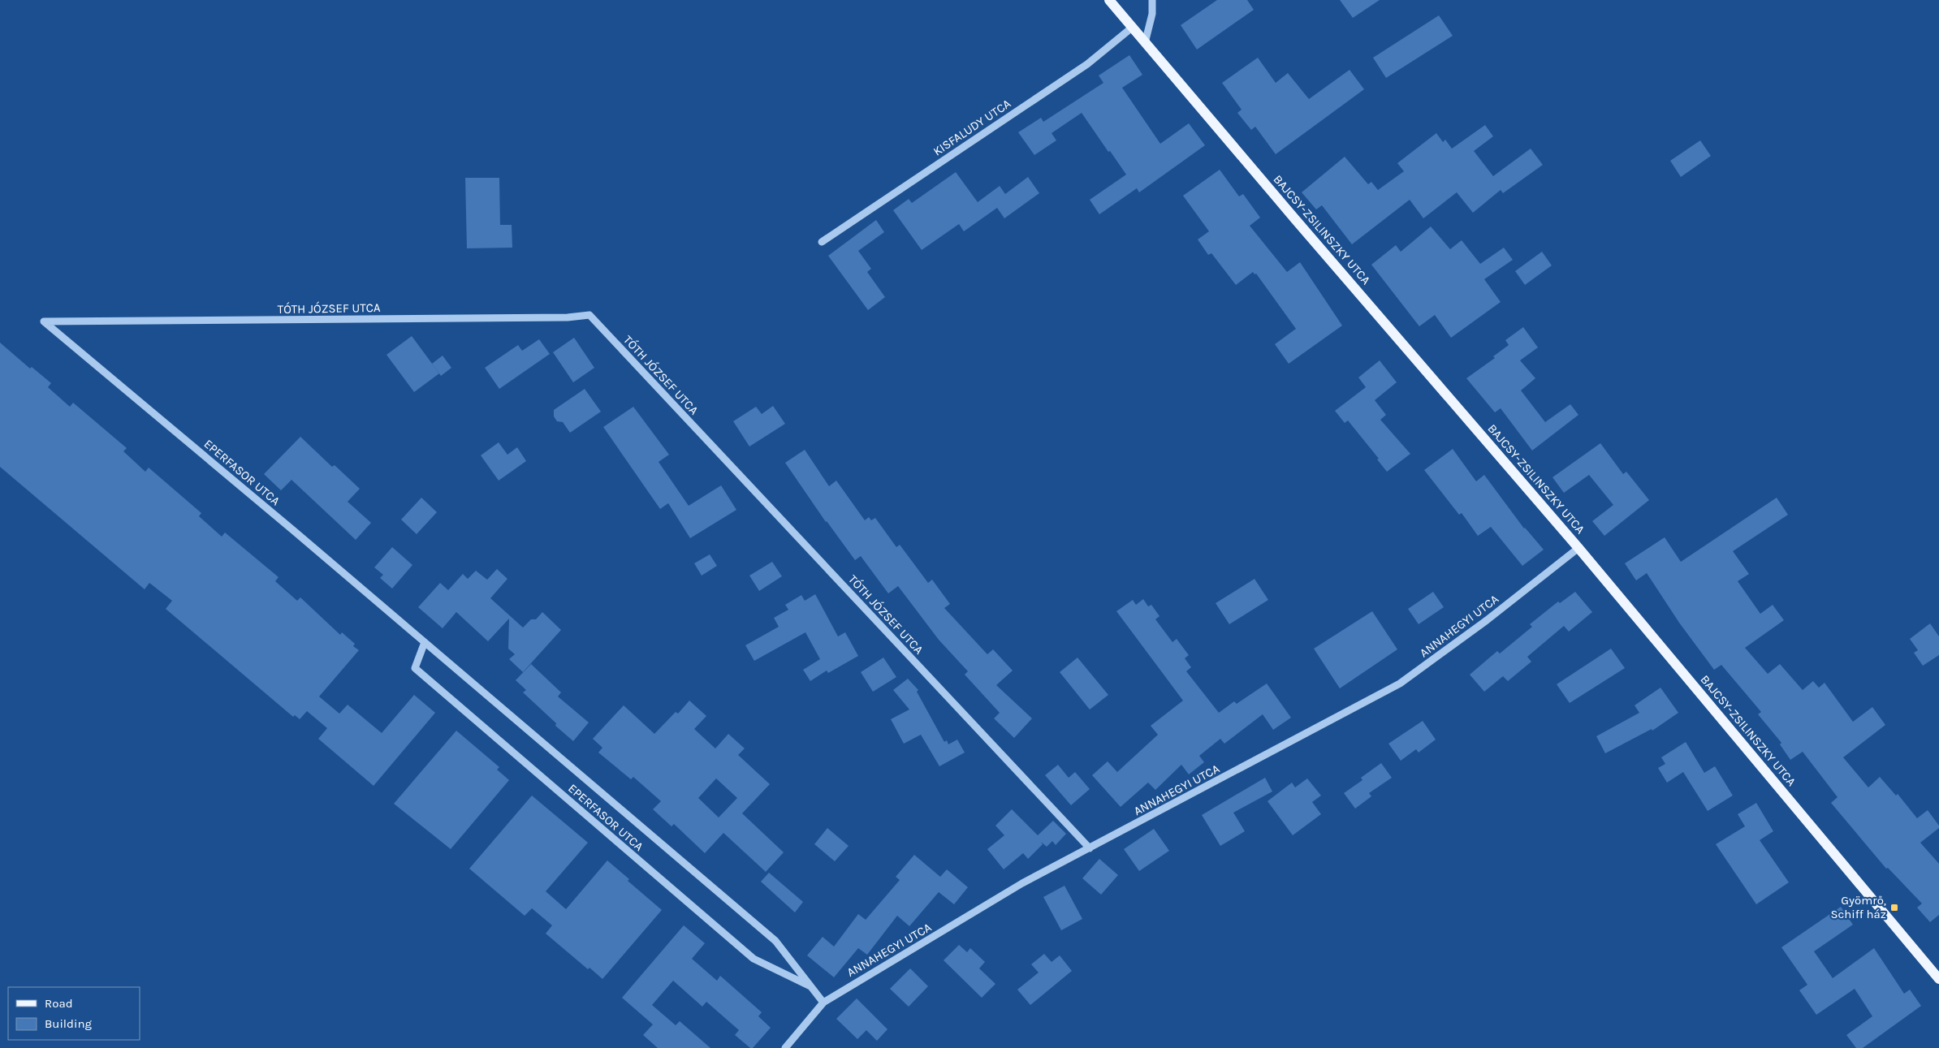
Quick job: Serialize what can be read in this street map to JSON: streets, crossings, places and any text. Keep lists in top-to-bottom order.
{
  "streets": {
    "main road": ["BAJCSY-ZSILINSZKY UTCA"],
    "street": [
      "KISFALUDY UTCA",
      "TÓTH JÓZSEF UTCA",
      "EPERFASOR UTCA",
      "ANNAHEGYI UTCA"
    ]
  },
  "crossings": [
    ["KISFALUDY UTCA", "BAJCSY-ZSILINSZKY UTCA"],
    ["BAJCSY-ZSILINSZKY UTCA", "ANNAHEGYI UTCA"],
    ["TÓTH JÓZSEF UTCA", "EPERFASOR UTCA"],
    ["TÓTH JÓZSEF UTCA", "ANNAHEGYI UTCA"],
    ["EPERFASOR UTCA", "ANNAHEGYI UTCA"]
  ],
  "places": {
    "transit": ["Gyömrő, Schiff ház"]
  },
  "legend": ["Road", "Building"]
}
